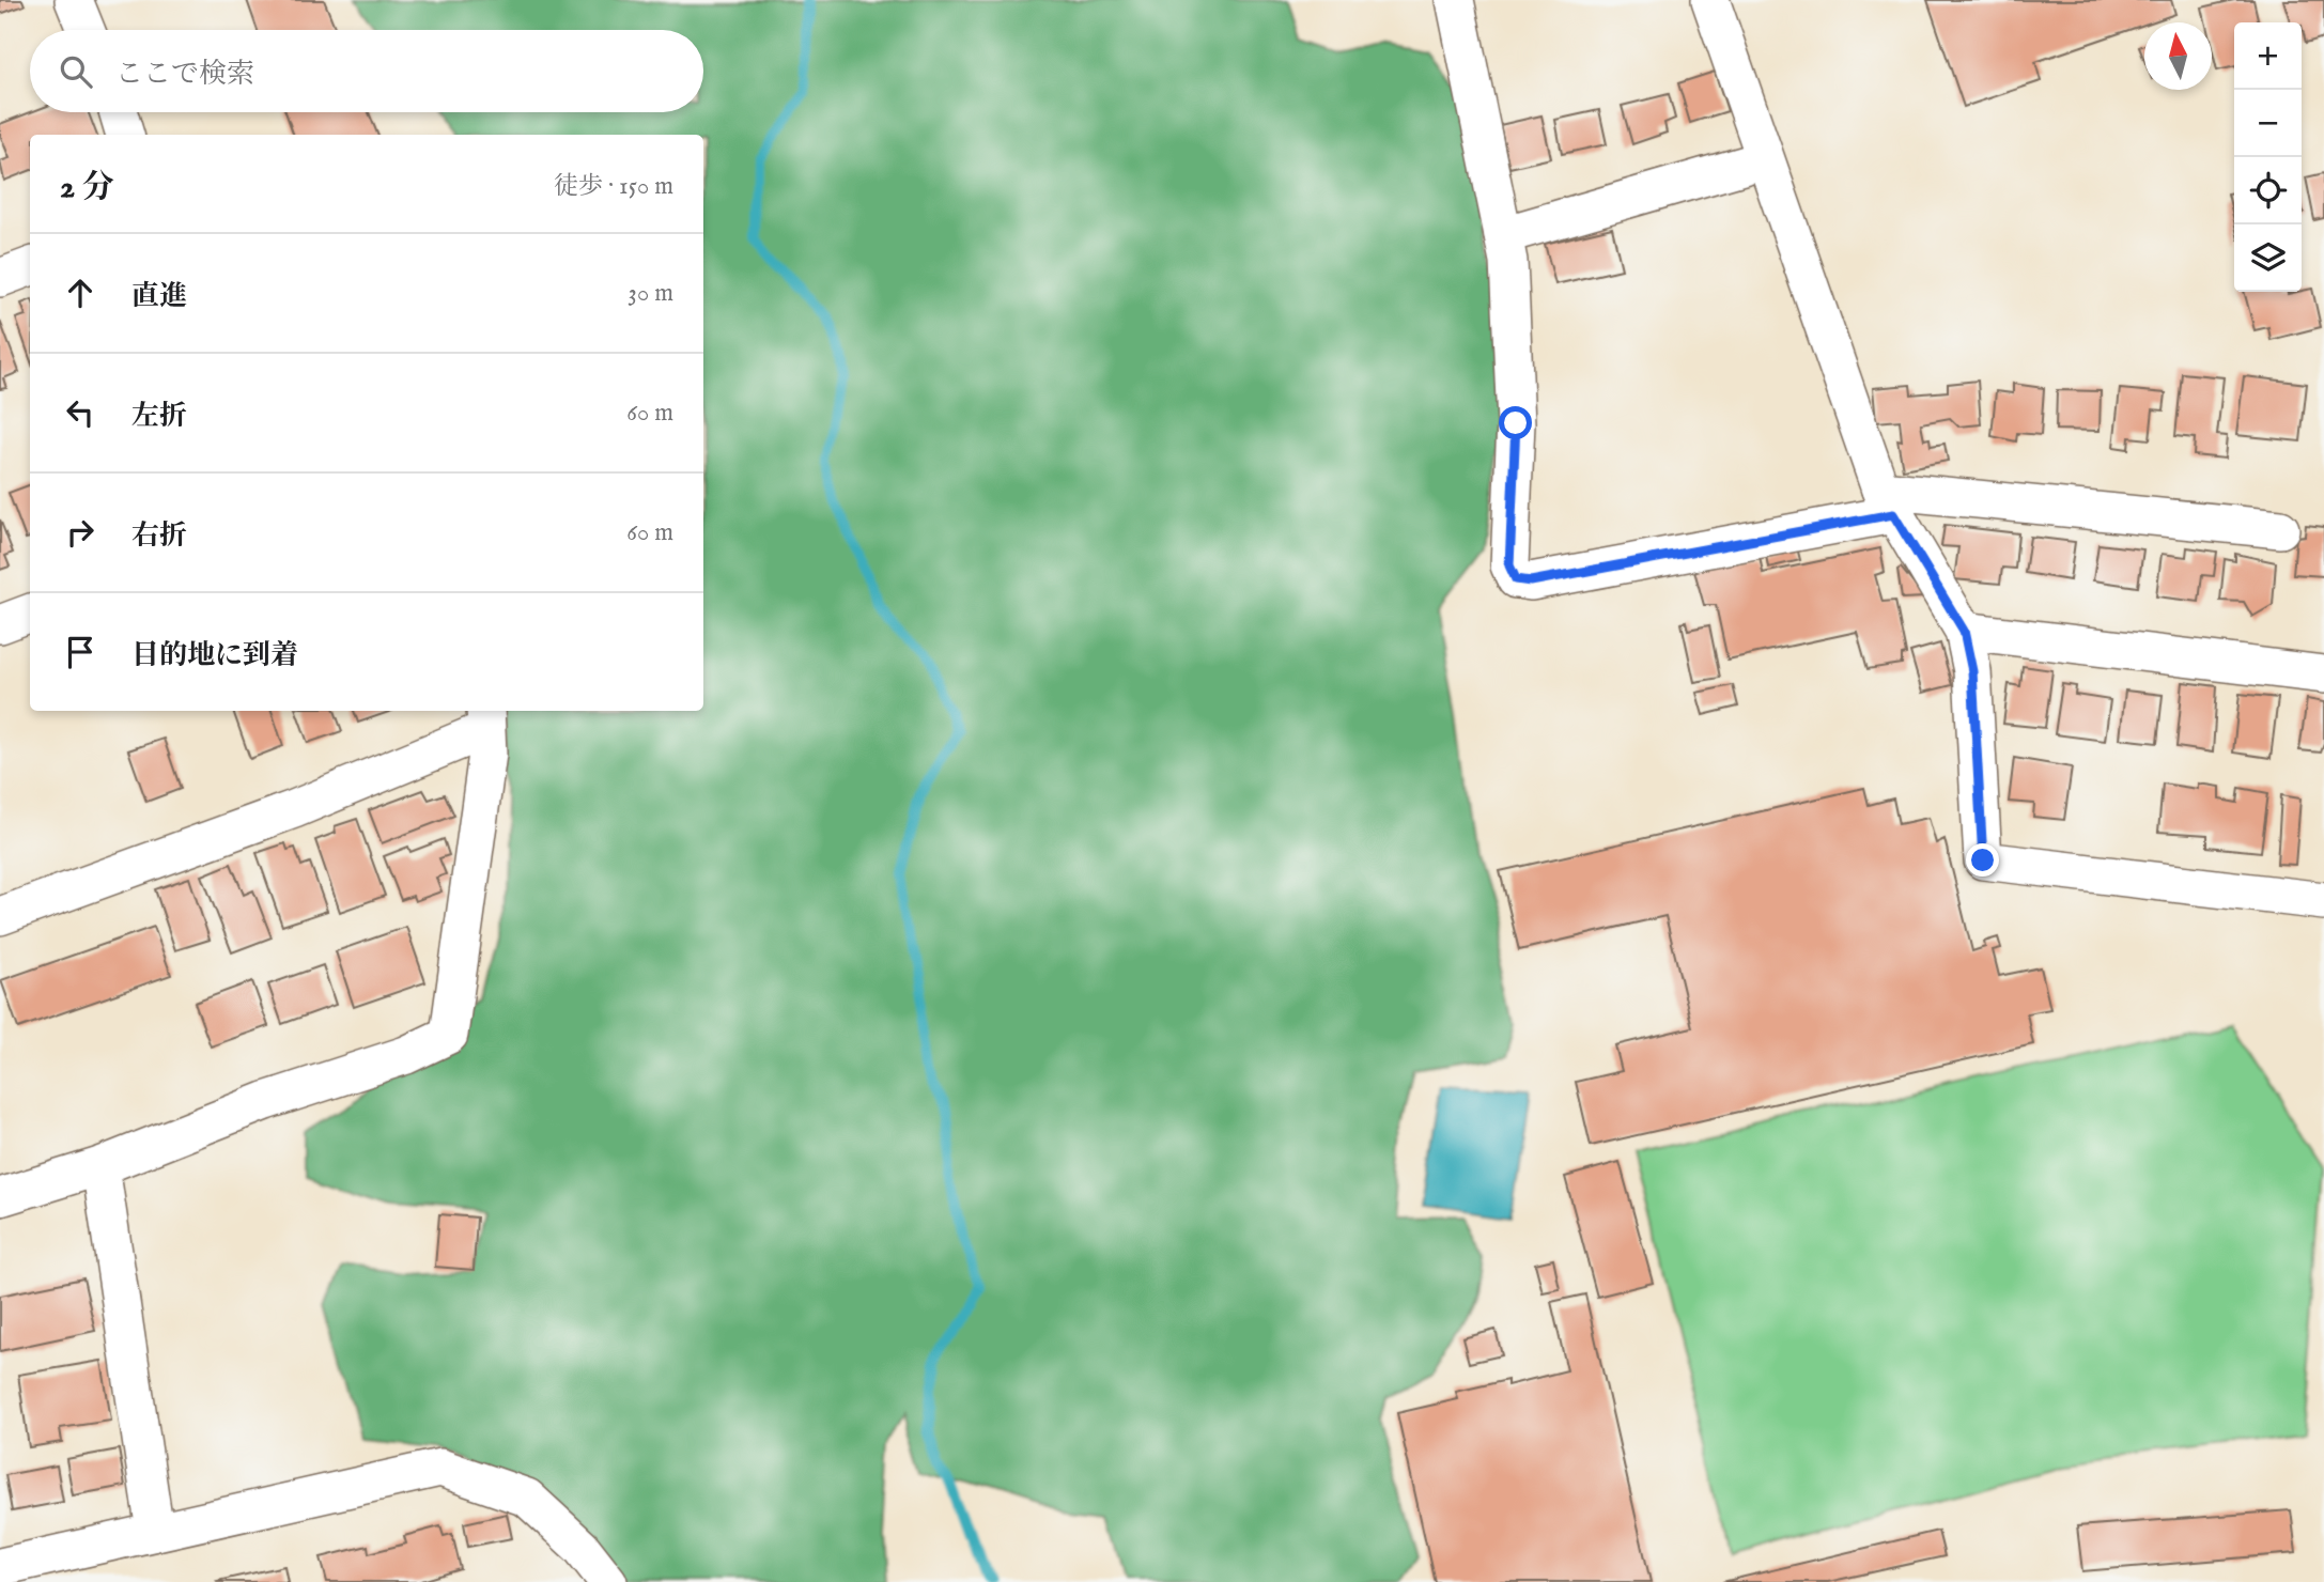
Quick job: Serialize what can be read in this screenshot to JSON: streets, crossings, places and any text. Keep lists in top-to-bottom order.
{
  "north": "top",
  "page": {
    "map_buttons": ["+", "−"],
    "search": "ここで検索",
    "heading": ["2 分", "徒歩 · 150 m"],
    "list": [
      ["直進", "30 m"],
      ["左折", "60 m"],
      ["右折", "60 m"],
      "目的地に到着"
    ]
  }
}
